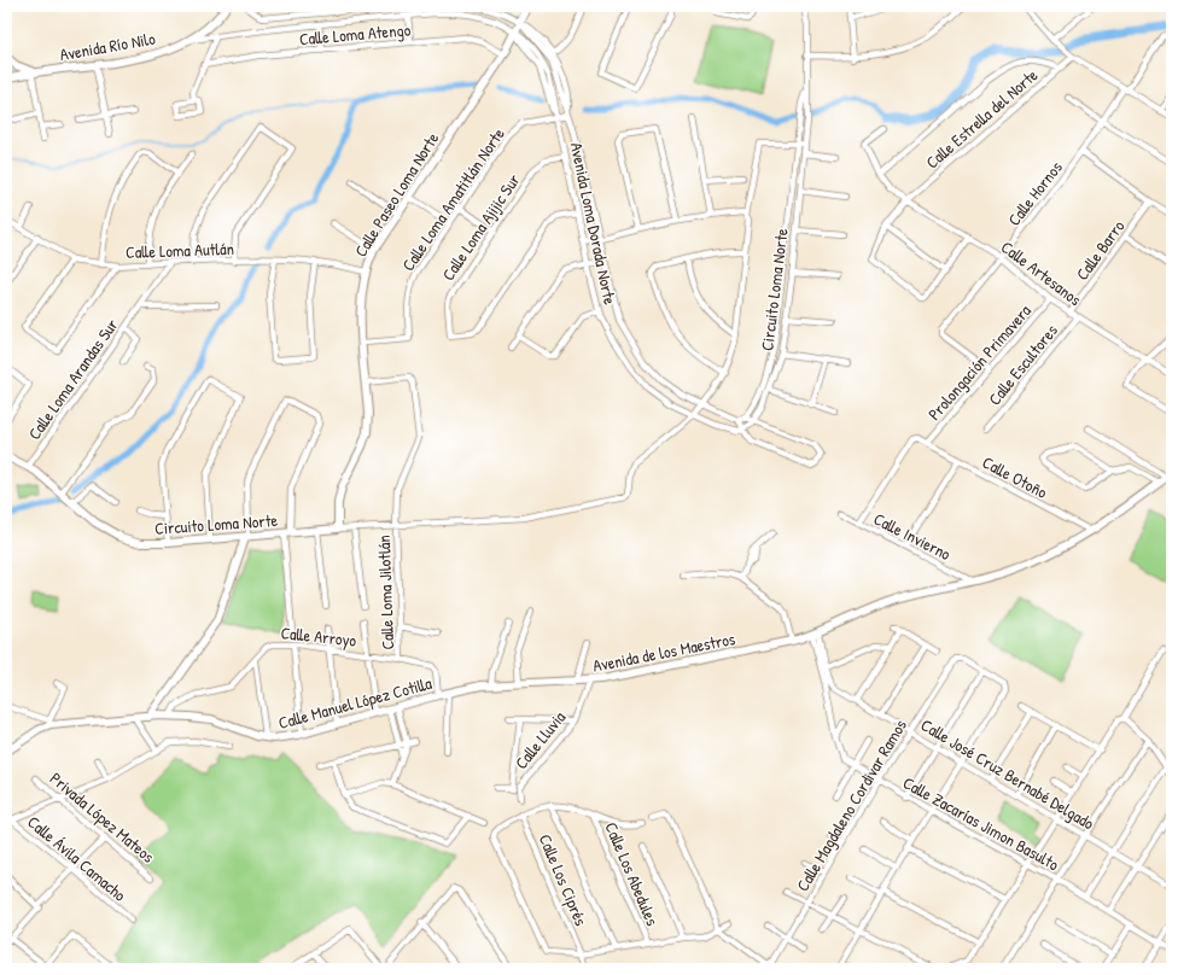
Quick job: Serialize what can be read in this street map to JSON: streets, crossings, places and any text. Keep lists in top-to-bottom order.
{
  "streets": {
    "street": [
      "Calle Loma Atengo",
      "Avenida Río Nilo",
      "Calle Estrella del Norte",
      "Calle Hornos",
      "Calle Paseo Loma Norte",
      "Calle Loma Amatitlán Norte",
      "Avenida Loma Dorada Norte",
      "Calle Loma Ajijic Sur",
      "Calle Loma Autlán",
      "Calle Barro",
      "Calle Artesanos",
      "Circuito Loma Norte",
      "Prolongación Primavera",
      "Calle Escultores",
      "Calle Loma Arandas Sur",
      "Calle Otoño",
      "Calle Invierno",
      "Calle Loma Jilotlán",
      "Calle Arroyo",
      "Avenida de los Maestros",
      "Calle Manuel López Cotilla",
      "Calle Lluvia",
      "Calle José Cruz Bernabé Delgado",
      "Calle Magdaleno Cordivar Ramos",
      "Privada López Mateos",
      "Calle Zacarías Jimon Basulto",
      "Calle Ávila Camacho",
      "Calle Los Abedules",
      "Calle Los Ciprés"
    ]
  },
  "crossings": [
    ["Calle Loma Atengo", "Calle Paseo Loma Norte"],
    ["Avenida Río Nilo", "Avenida Loma Dorada Norte"],
    ["Calle Estrella del Norte", "Calle Artesanos"],
    ["Calle Hornos", "Calle Artesanos"],
    ["Calle Hornos", "Prolongación Primavera"],
    ["Calle Paseo Loma Norte", "Calle Loma Amatitlán Norte"],
    ["Calle Paseo Loma Norte", "Avenida Loma Dorada Norte"],
    ["Calle Paseo Loma Norte", "Calle Loma Autlán"],
    ["Calle Paseo Loma Norte", "Circuito Loma Norte"],
    ["Calle Paseo Loma Norte", "Calle Loma Jilotlán"],
    ["Calle Loma Amatitlán Norte", "Avenida Loma Dorada Norte"],
    ["Avenida Loma Dorada Norte", "Calle Loma Ajijic Sur"],
    ["Avenida Loma Dorada Norte", "Circuito Loma Norte"],
    ["Calle Loma Autlán", "Calle Loma Arandas Sur"],
    ["Calle Barro", "Calle Artesanos"],
    ["Calle Artesanos", "Prolongación Primavera"],
    ["Calle Artesanos", "Calle Escultores"],
    ["Circuito Loma Norte", "Calle Loma Arandas Sur"],
    ["Circuito Loma Norte", "Calle Loma Jilotlán"],
    ["Prolongación Primavera", "Calle Otoño"],
    ["Calle Otoño", "Avenida de los Maestros"],
    ["Calle Invierno", "Avenida de los Maestros"],
    ["Calle Loma Jilotlán", "Calle Arroyo"],
    ["Calle Arroyo", "Calle Manuel López Cotilla"],
    ["Avenida de los Maestros", "Calle Manuel López Cotilla"],
    ["Avenida de los Maestros", "Calle Lluvia"],
    ["Avenida de los Maestros", "Calle Zacarías Jimon Basulto"],
    ["Calle José Cruz Bernabé Delgado", "Calle Magdaleno Cordivar Ramos"],
    ["Calle José Cruz Bernabé Delgado", "Calle Zacarías Jimon Basulto"],
    ["Calle Magdaleno Cordivar Ramos", "Calle Zacarías Jimon Basulto"]
  ]
}
